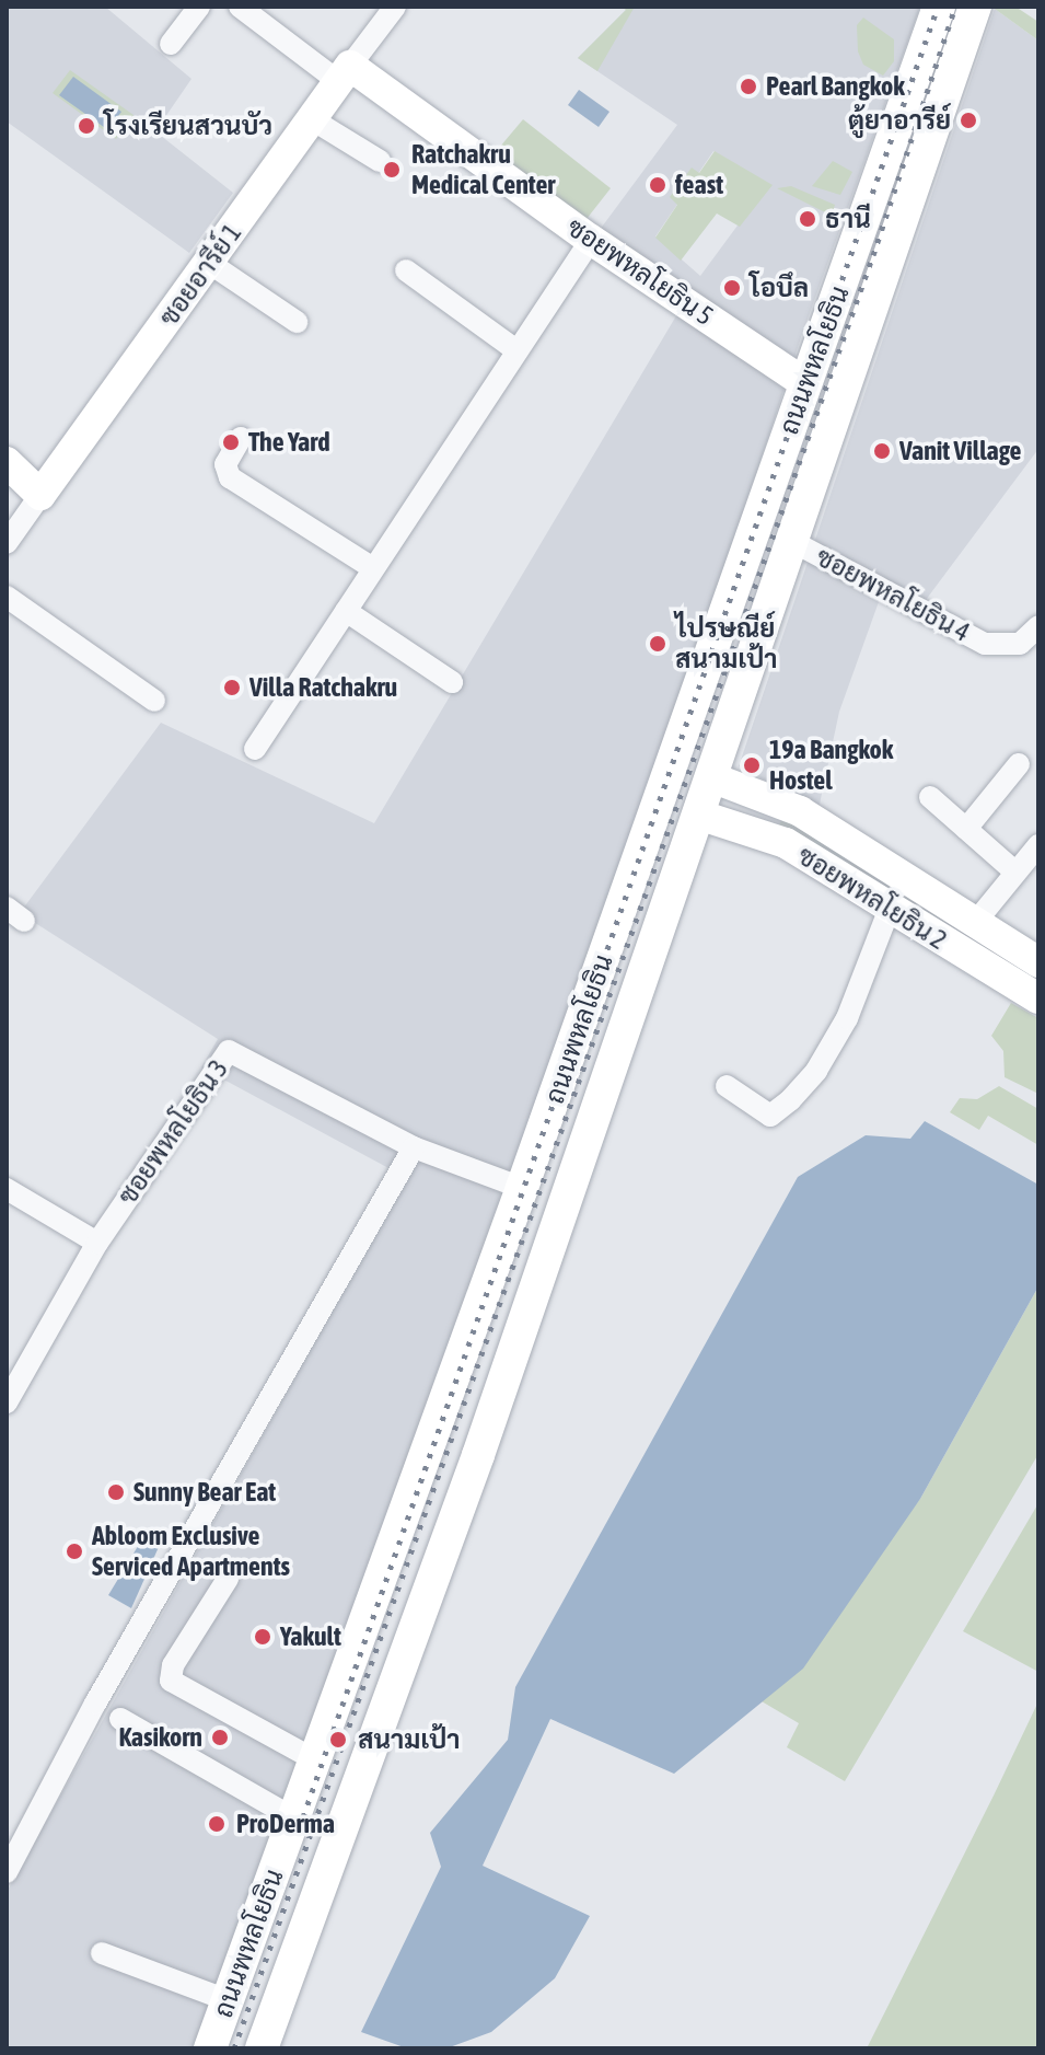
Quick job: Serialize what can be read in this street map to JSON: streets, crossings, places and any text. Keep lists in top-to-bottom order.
{
  "streets": {
    "main road": ["ถนนพหลโยธิน"],
    "street": [
      "ซอยพหลโยธิน 5",
      "ซอยอารีย์ 1",
      "ซอยพหลโยธิน 4",
      "ซอยพหลโยธิน 2",
      "ซอยพหลโยธิน 3"
    ]
  },
  "crossings": [
    ["ซอยพหลโยธิน 5", "ซอยอารีย์ 1"],
    ["ซอยพหลโยธิน 5", "ถนนพหลโยธิน"],
    ["ถนนพหลโยธิน", "ซอยพหลโยธิน 4"],
    ["ถนนพหลโยธิน", "ซอยพหลโยธิน 2"],
    ["ถนนพหลโยธิน", "ซอยพหลโยธิน 3"]
  ],
  "places": [
    "Pearl Bangkok",
    "ตู้ยาอารีย์",
    "โรงเรียนสวนบัว",
    "Ratchakru Medical Center",
    "feast",
    "ธานี",
    "โอบึล",
    "The Yard",
    "Vanit Village",
    "ไปรษณีย์ สนามเป้า",
    "Villa Ratchakru",
    "19a Bangkok Hostel",
    "Sunny Bear Eat",
    "Abloom Exclusive Serviced Apartments",
    "Yakult",
    "Kasikorn",
    "สนามเป้า",
    "ProDerma"
  ]
}
